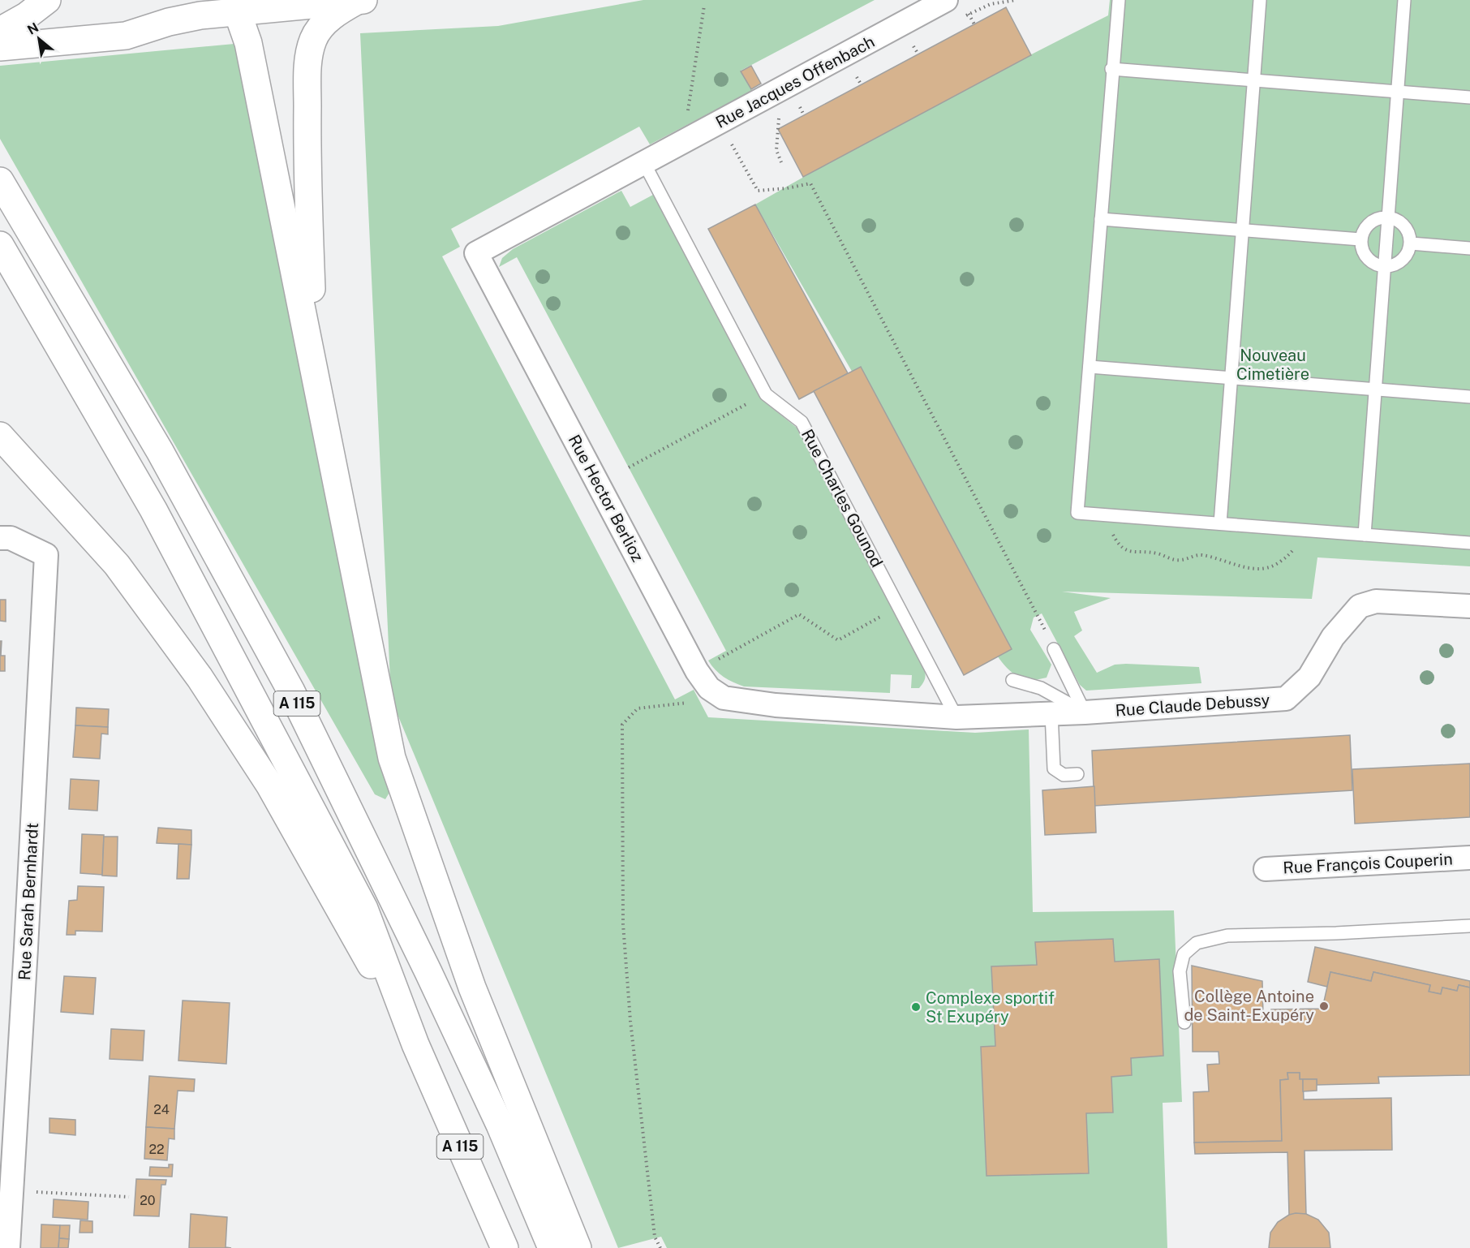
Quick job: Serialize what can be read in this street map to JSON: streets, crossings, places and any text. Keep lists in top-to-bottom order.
{
  "streets": {
    "main road": ["A 115"],
    "street": [
      "Rue Jacques Offenbach",
      "Rue Hector Berlioz",
      "Rue Claude Debussy",
      "Rue François Couperin",
      "Rue Sarah Bernhardt"
    ],
    "lane": ["Rue Charles Gounod"]
  },
  "crossings": [
    ["Rue Jacques Offenbach", "Rue Hector Berlioz"],
    ["Rue Jacques Offenbach", "Rue Charles Gounod"],
    ["Rue Hector Berlioz", "Rue Charles Gounod"],
    ["Rue Charles Gounod", "Rue Claude Debussy"]
  ],
  "parks": ["Nouveau Cimetière"],
  "places": ["Collège Antoine de Saint-Exupéry", "Complexe sportif St Exupéry"],
  "house_numbers": ["24", "22", "20"],
  "north": "top left"
}
